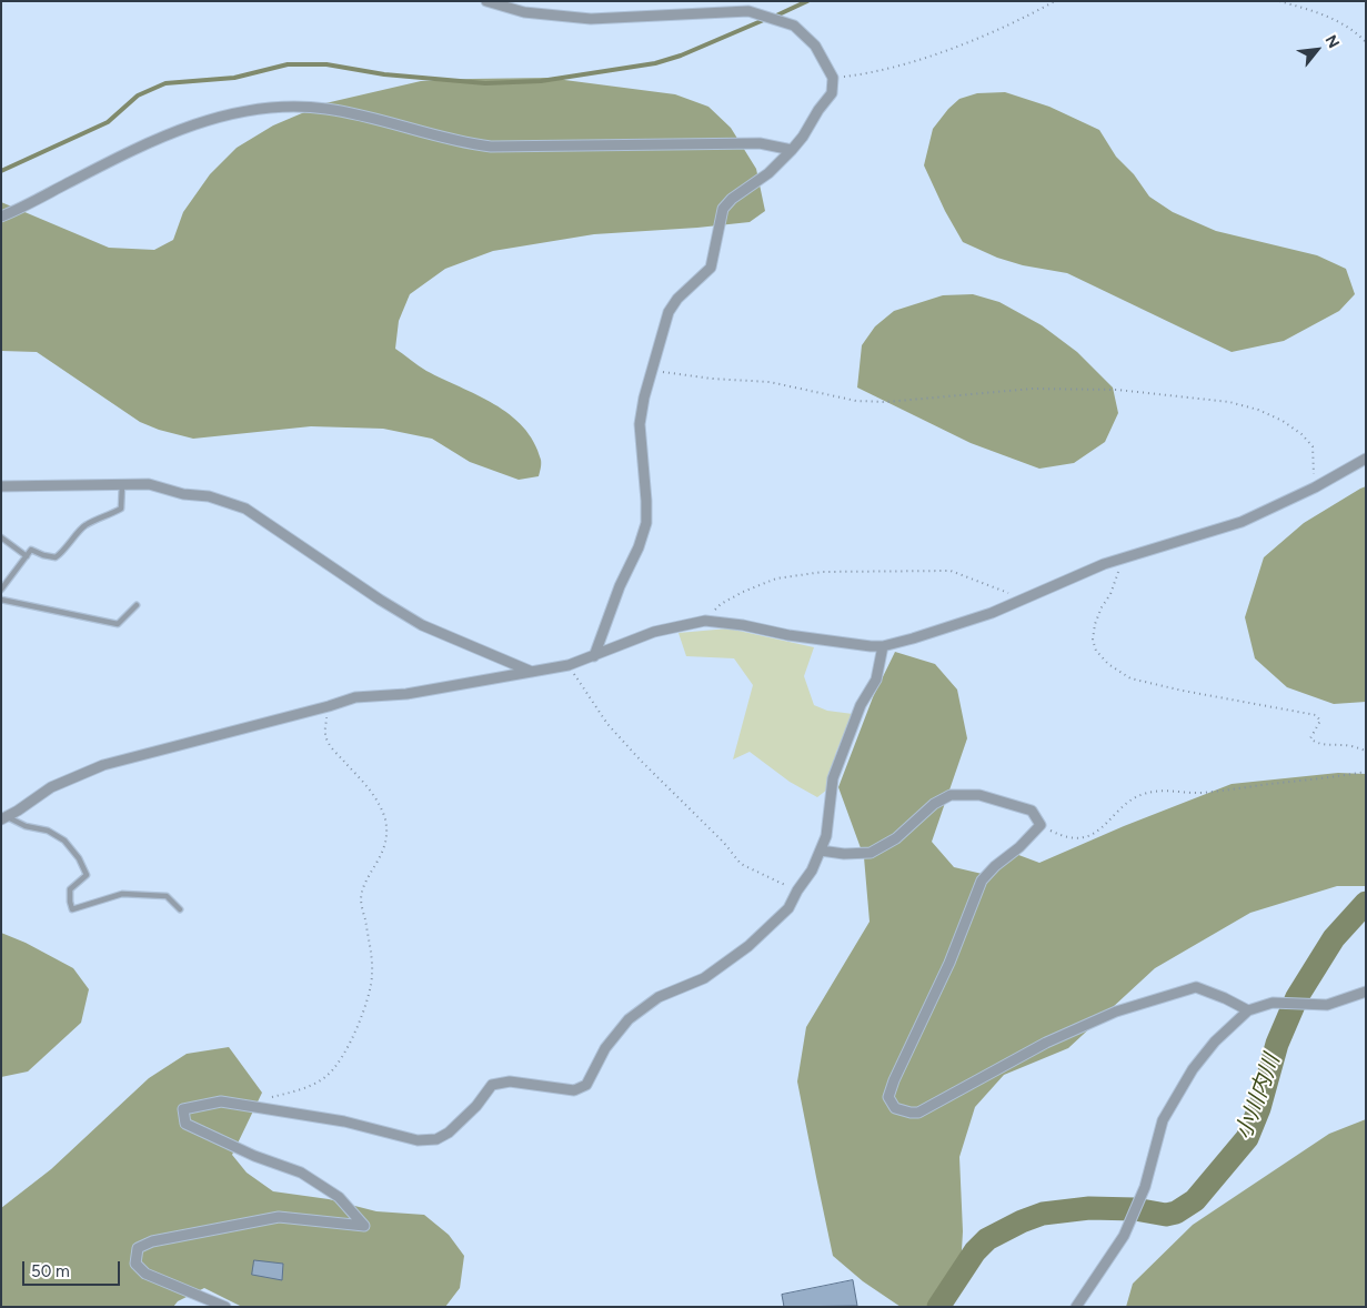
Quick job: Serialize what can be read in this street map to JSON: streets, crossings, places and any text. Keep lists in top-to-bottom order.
{
  "water": ["小川内川"],
  "scale_bar": "50 m",
  "north": "top right"
}
